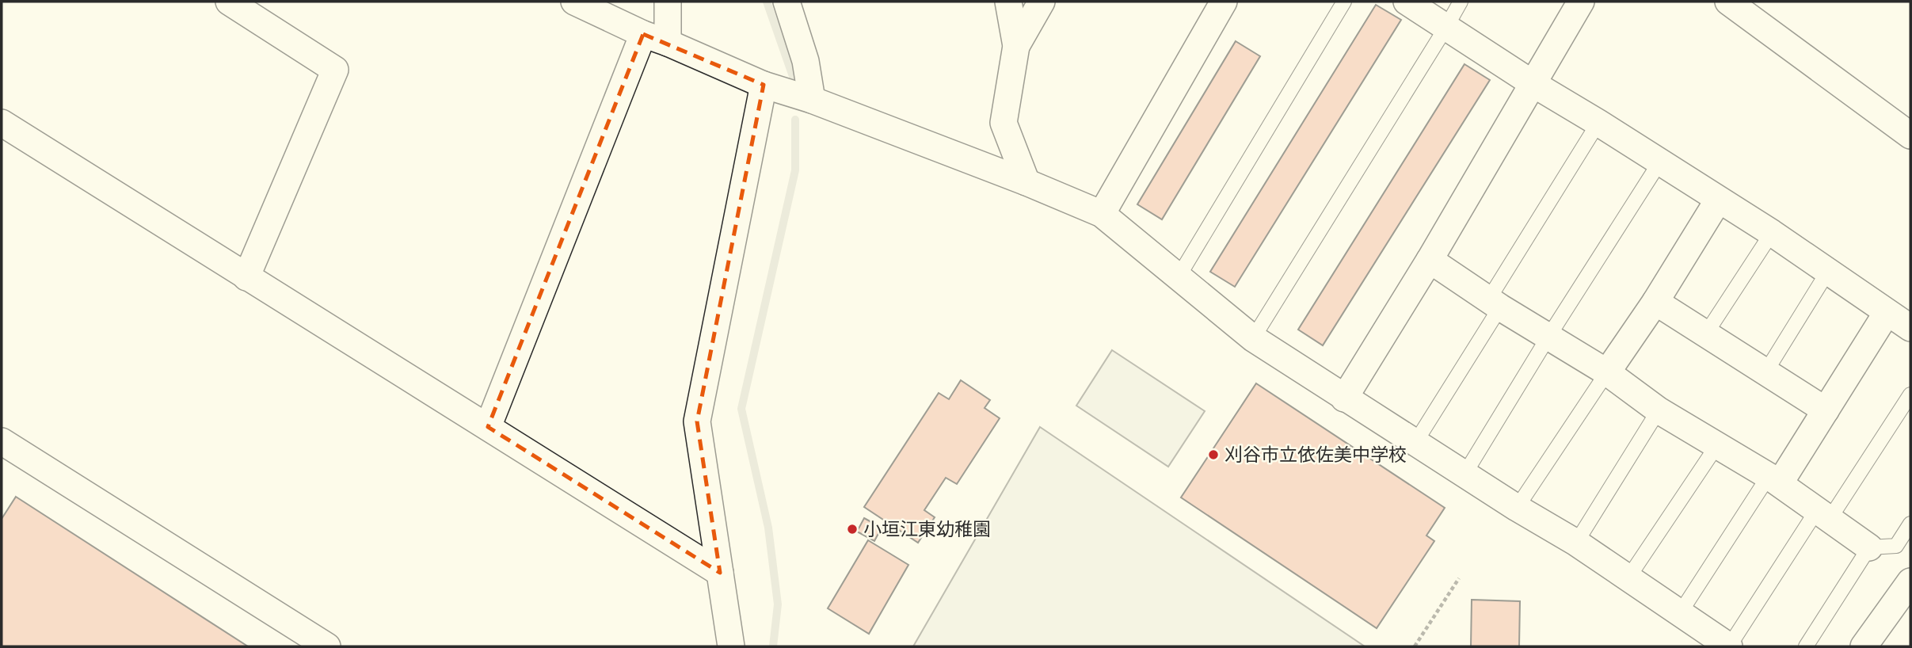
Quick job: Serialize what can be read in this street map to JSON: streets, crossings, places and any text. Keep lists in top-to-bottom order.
{
  "places": ["刈谷市立依佐美中学校", "小垣江東幼稚園"]
}
